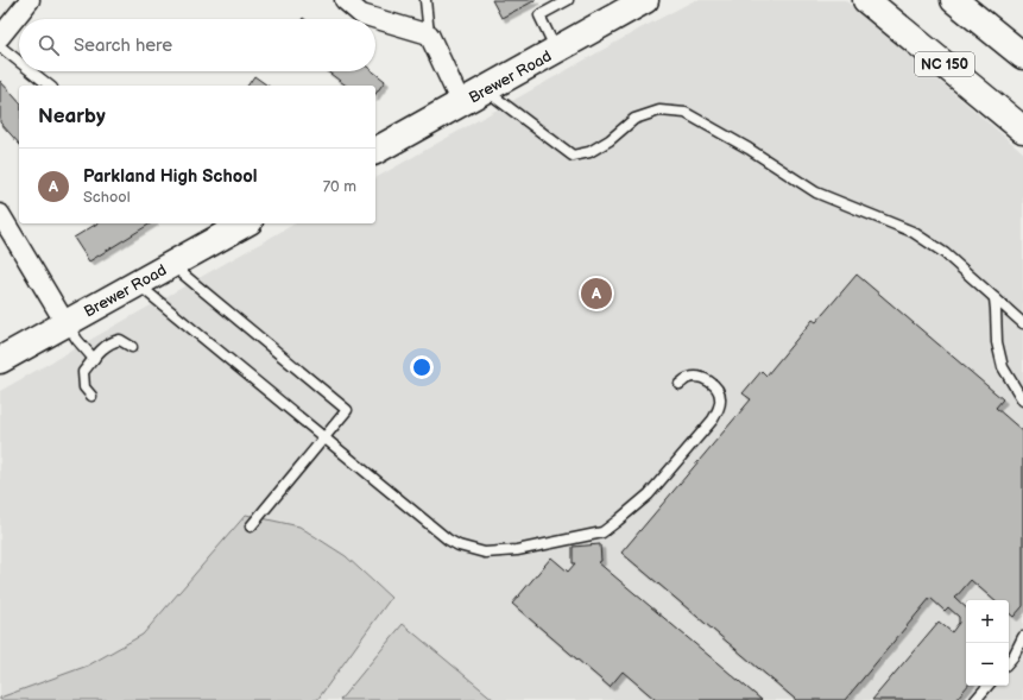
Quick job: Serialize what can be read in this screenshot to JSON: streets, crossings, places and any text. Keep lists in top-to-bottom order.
{
  "streets": {
    "street": ["NC 150", "Brewer Road"]
  },
  "page": {
    "search": "Search here",
    "heading": "Nearby",
    "list": [
      {
        "mark": "A",
        "name": "Parkland High School",
        "note": "School",
        "value": "70 m"
      }
    ],
    "pins": "A",
    "map_buttons": ["+", "−"]
  }
}
